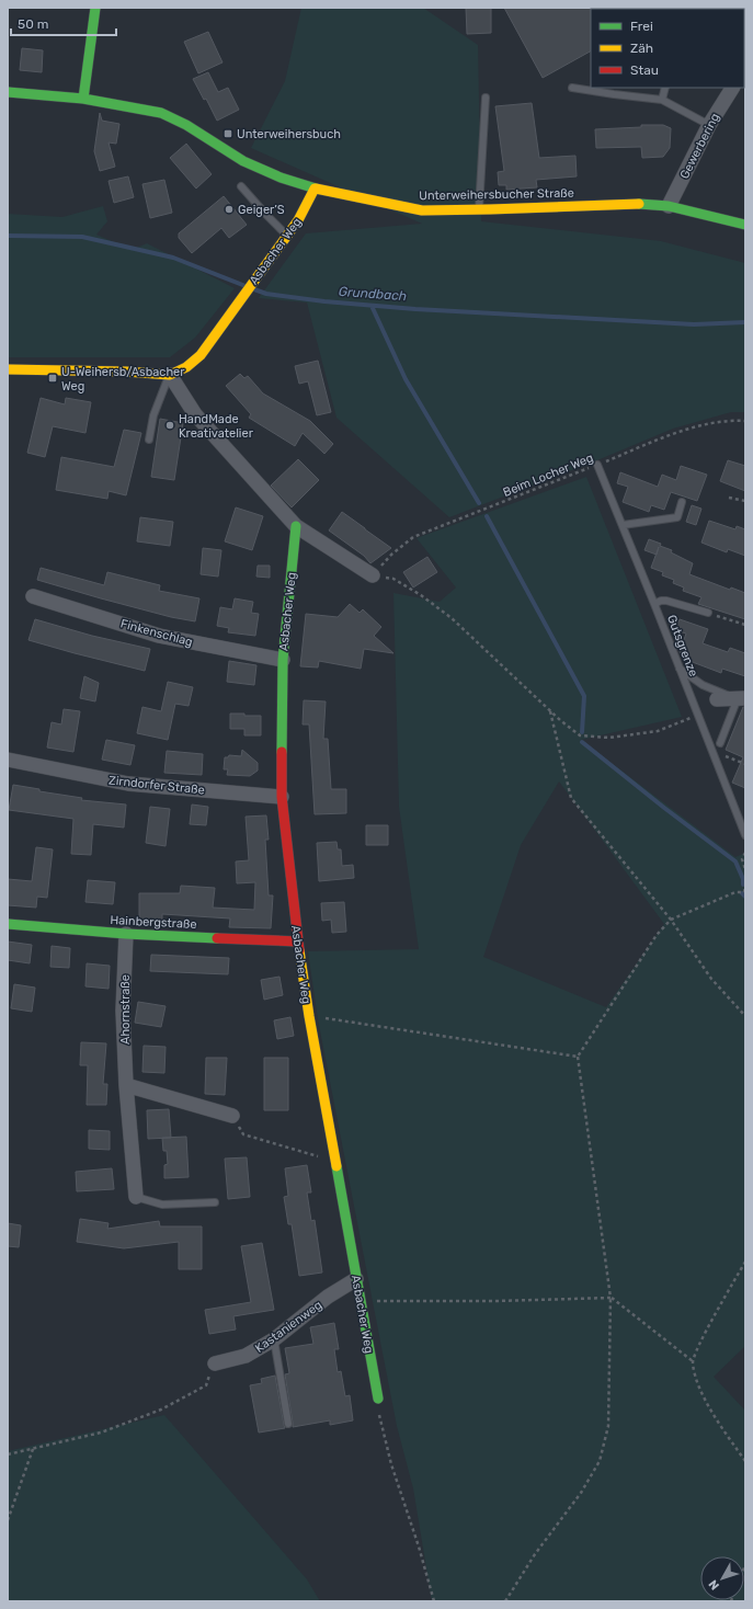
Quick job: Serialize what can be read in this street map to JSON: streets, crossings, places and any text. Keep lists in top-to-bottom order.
{
  "streets": {
    "street": [
      "Gewerbering",
      "Unterweihersbucher Straße",
      "Asbacher Weg",
      "Finkenschlag",
      "Zirndorfer Straße",
      "Hainbergstraße",
      "Ahornstraße",
      "Kastanienweg"
    ],
    "lane": ["Gutsgrenze"],
    "path": ["Beim Locher Weg"]
  },
  "crossings": [
    ["Gewerbering", "Unterweihersbucher Straße"],
    ["Unterweihersbucher Straße", "Asbacher Weg"],
    ["Asbacher Weg", "Finkenschlag"],
    ["Asbacher Weg", "Zirndorfer Straße"],
    ["Asbacher Weg", "Hainbergstraße"],
    ["Asbacher Weg", "Kastanienweg"],
    ["Beim Locher Weg", "Gutsgrenze"],
    ["Hainbergstraße", "Ahornstraße"]
  ],
  "water": ["Grundbach"],
  "places": {
    "transit": ["Unterweihersbuch", "U-Weihersb/Asbacher Weg"],
    "other": ["Geiger’S", "HandMade Kreativatelier"]
  },
  "legend": ["Frei", "Zäh", "Stau"],
  "scale_bar": "50 m",
  "north": "bottom left"
}
